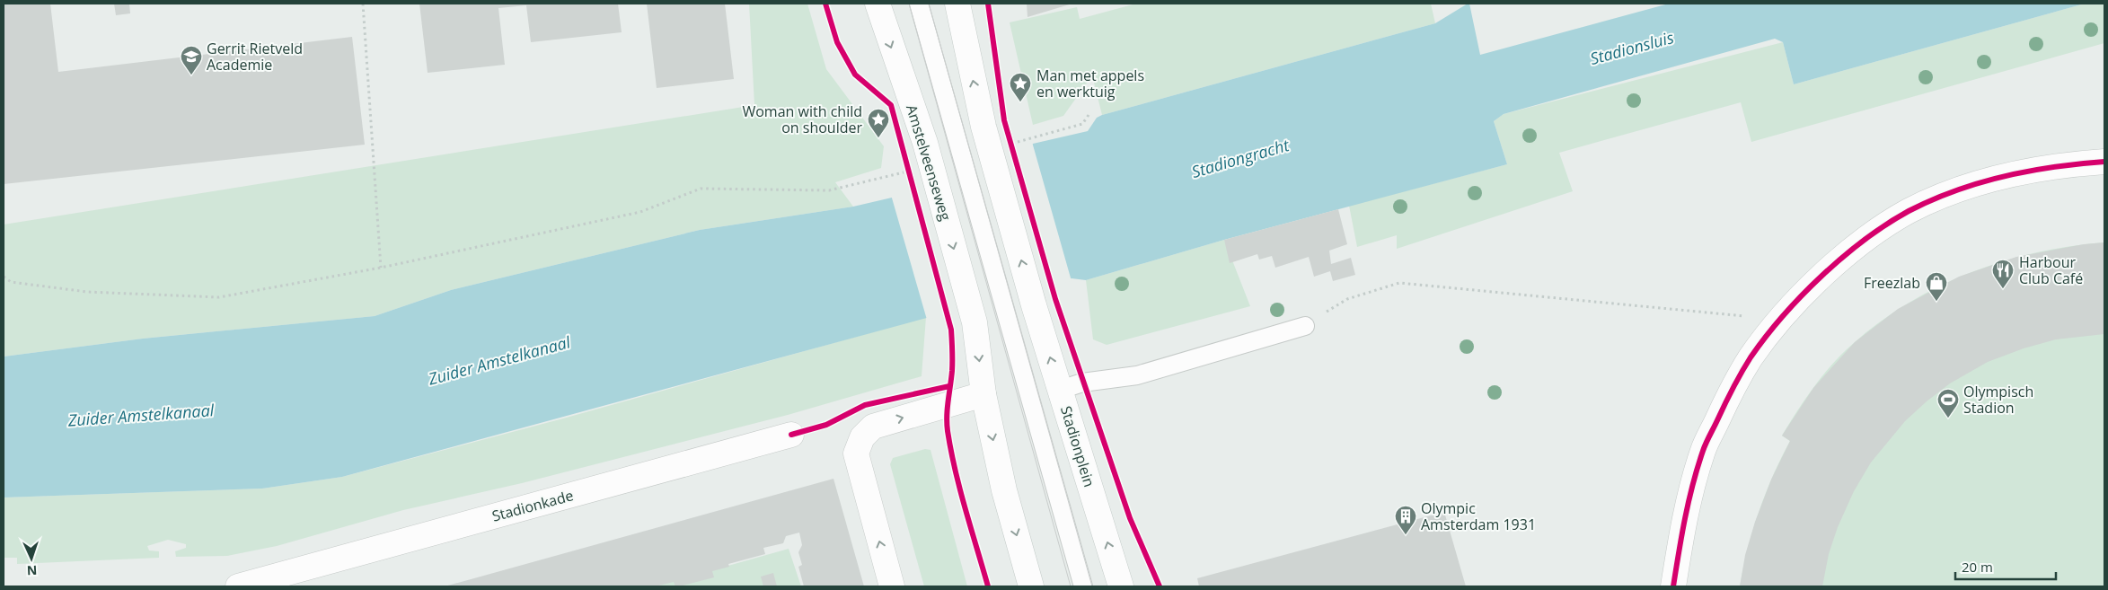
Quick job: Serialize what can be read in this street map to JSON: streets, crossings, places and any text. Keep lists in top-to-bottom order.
{
  "streets": {
    "street": ["Amstelveenseweg", "Stadionplein", "Stadionkade"]
  },
  "one_way": ["Amstelveenseweg"],
  "water": ["Stadionsluis", "Stadiongracht", "Zuider Amstelkanaal"],
  "places": {
    "school or university": ["Gerrit Rietveld Academie"],
    "place": ["Man met appels en werktuig", "Woman with child on shoulder"],
    "restaurant": ["Harbour Club Café"],
    "shop": ["Freezlab"],
    "sports": ["Olympisch Stadion"],
    "building": ["Olympic Amsterdam 1931"]
  },
  "scale_bar": "20 m",
  "north": "bottom"
}
